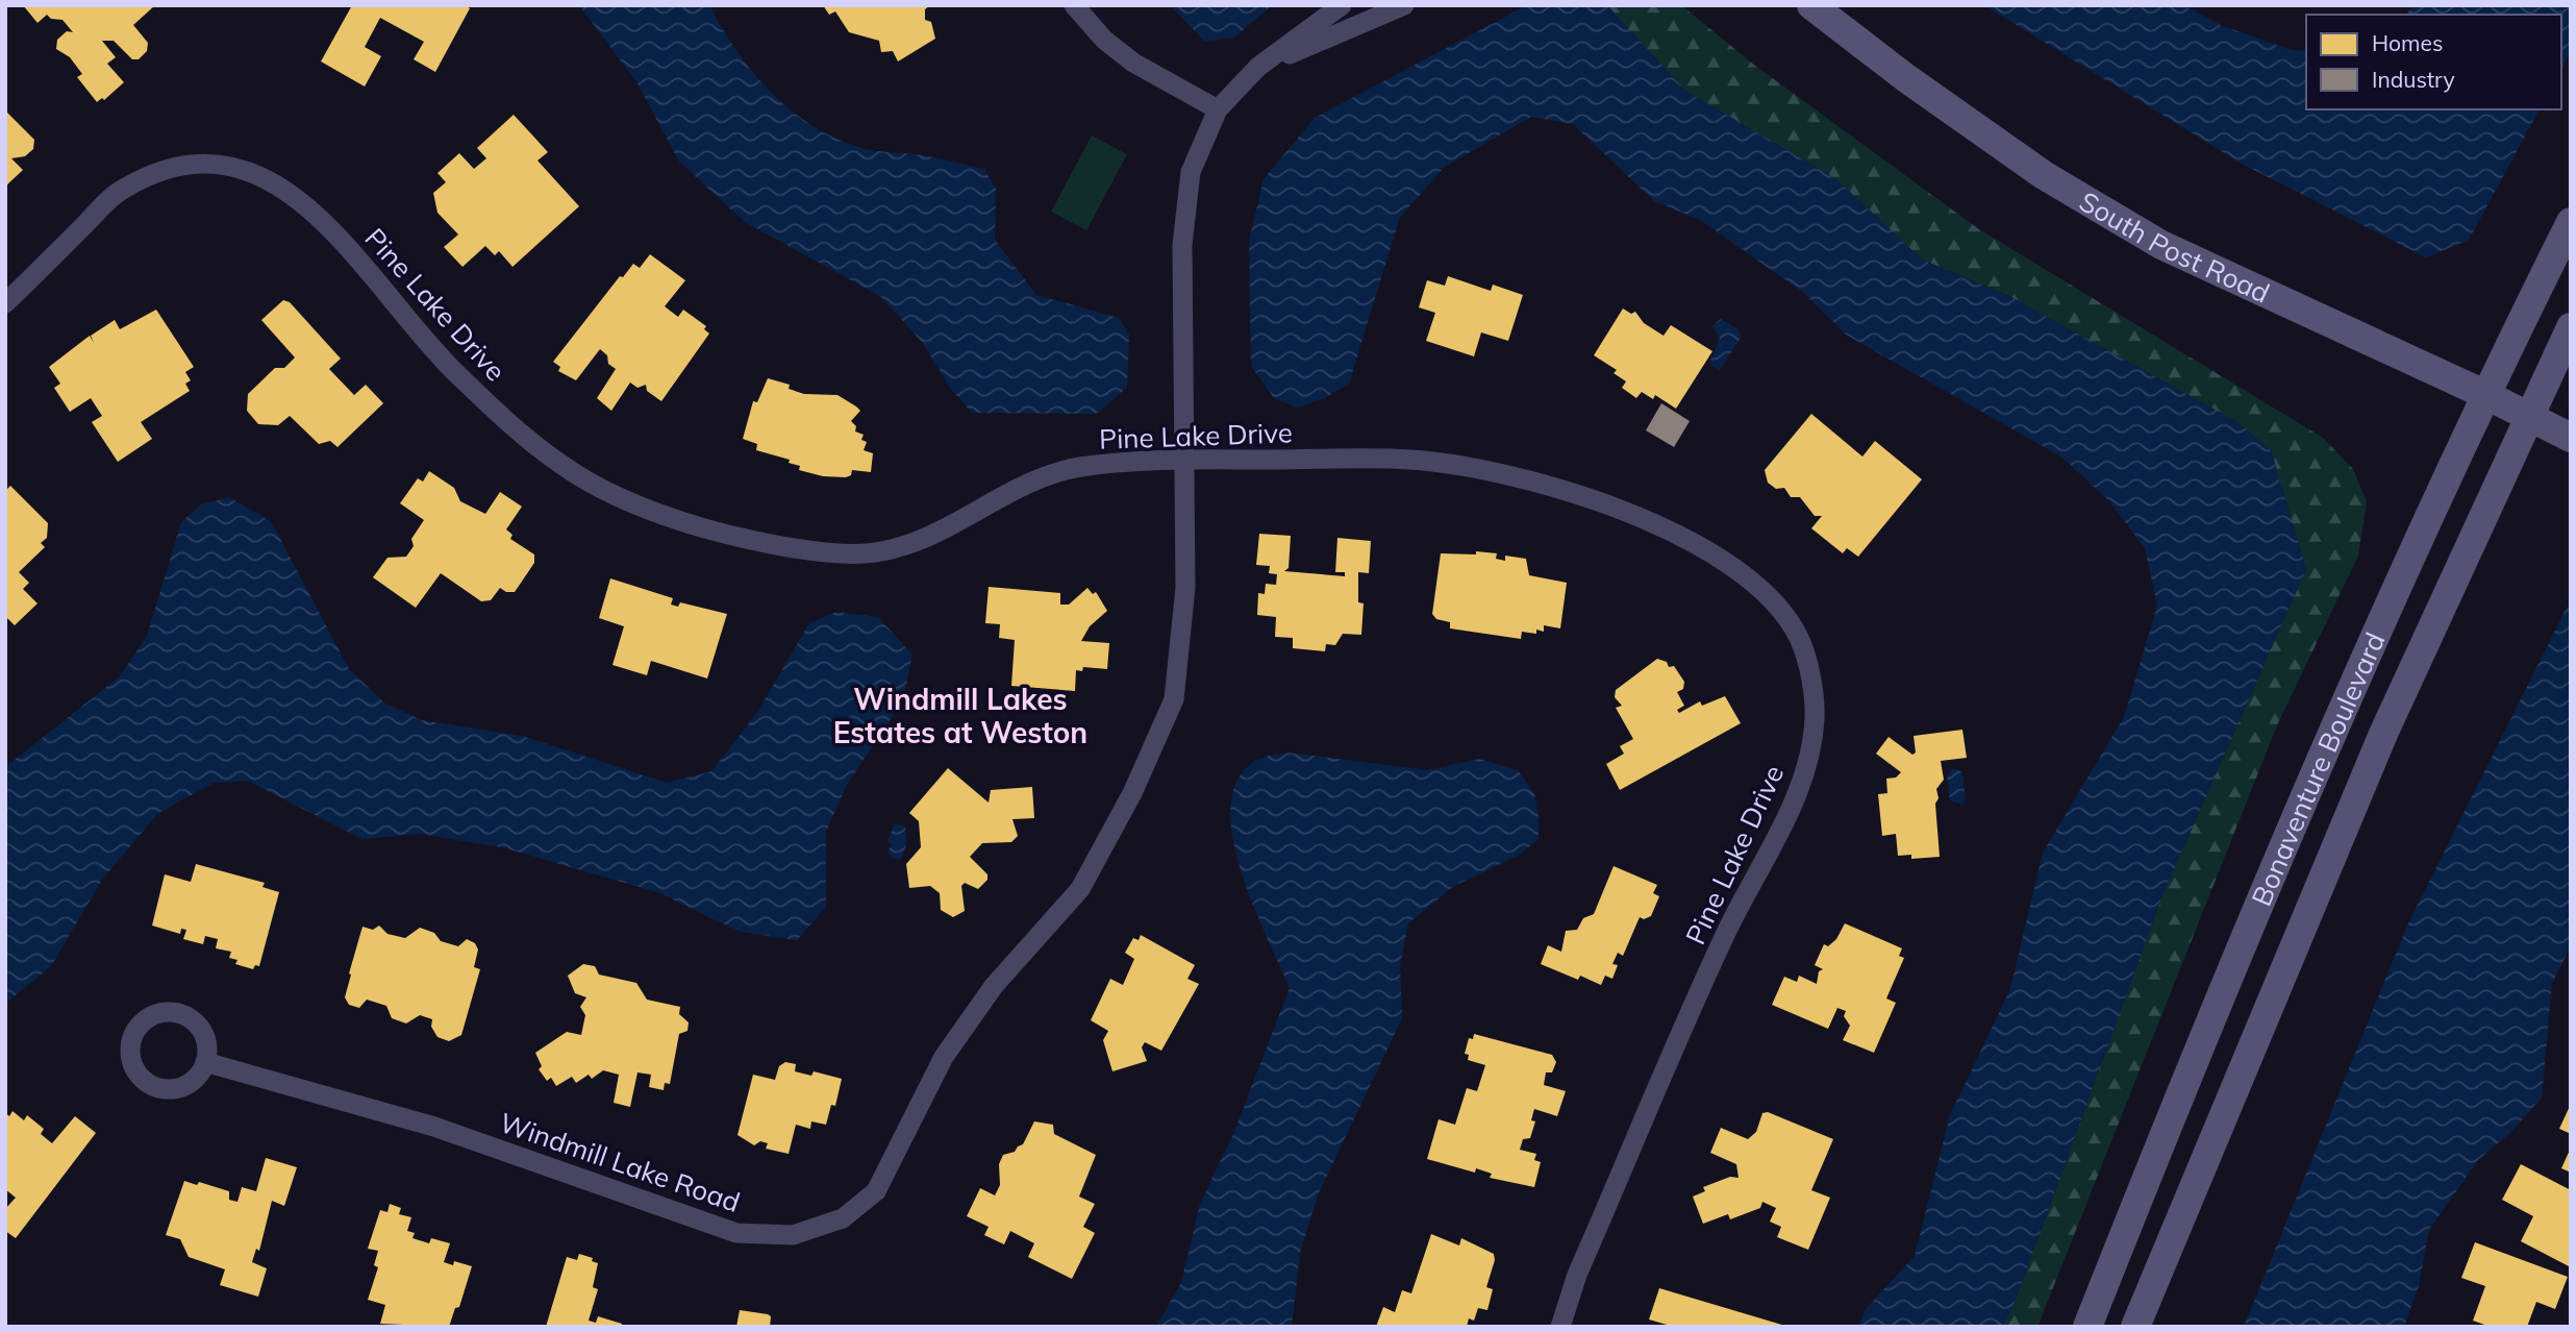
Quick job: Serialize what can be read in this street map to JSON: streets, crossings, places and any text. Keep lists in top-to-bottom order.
{
  "streets": {
    "main road": ["South Post Road", "Bonaventure Boulevard"],
    "street": ["Pine Lake Drive", "Windmill Lake Road"]
  },
  "crossings": [
    ["South Post Road", "Bonaventure Boulevard"],
    ["Pine Lake Drive", "Windmill Lake Road"]
  ],
  "districts": ["Windmill Lakes Estates at Weston"],
  "legend": ["Homes", "Industry"]
}
